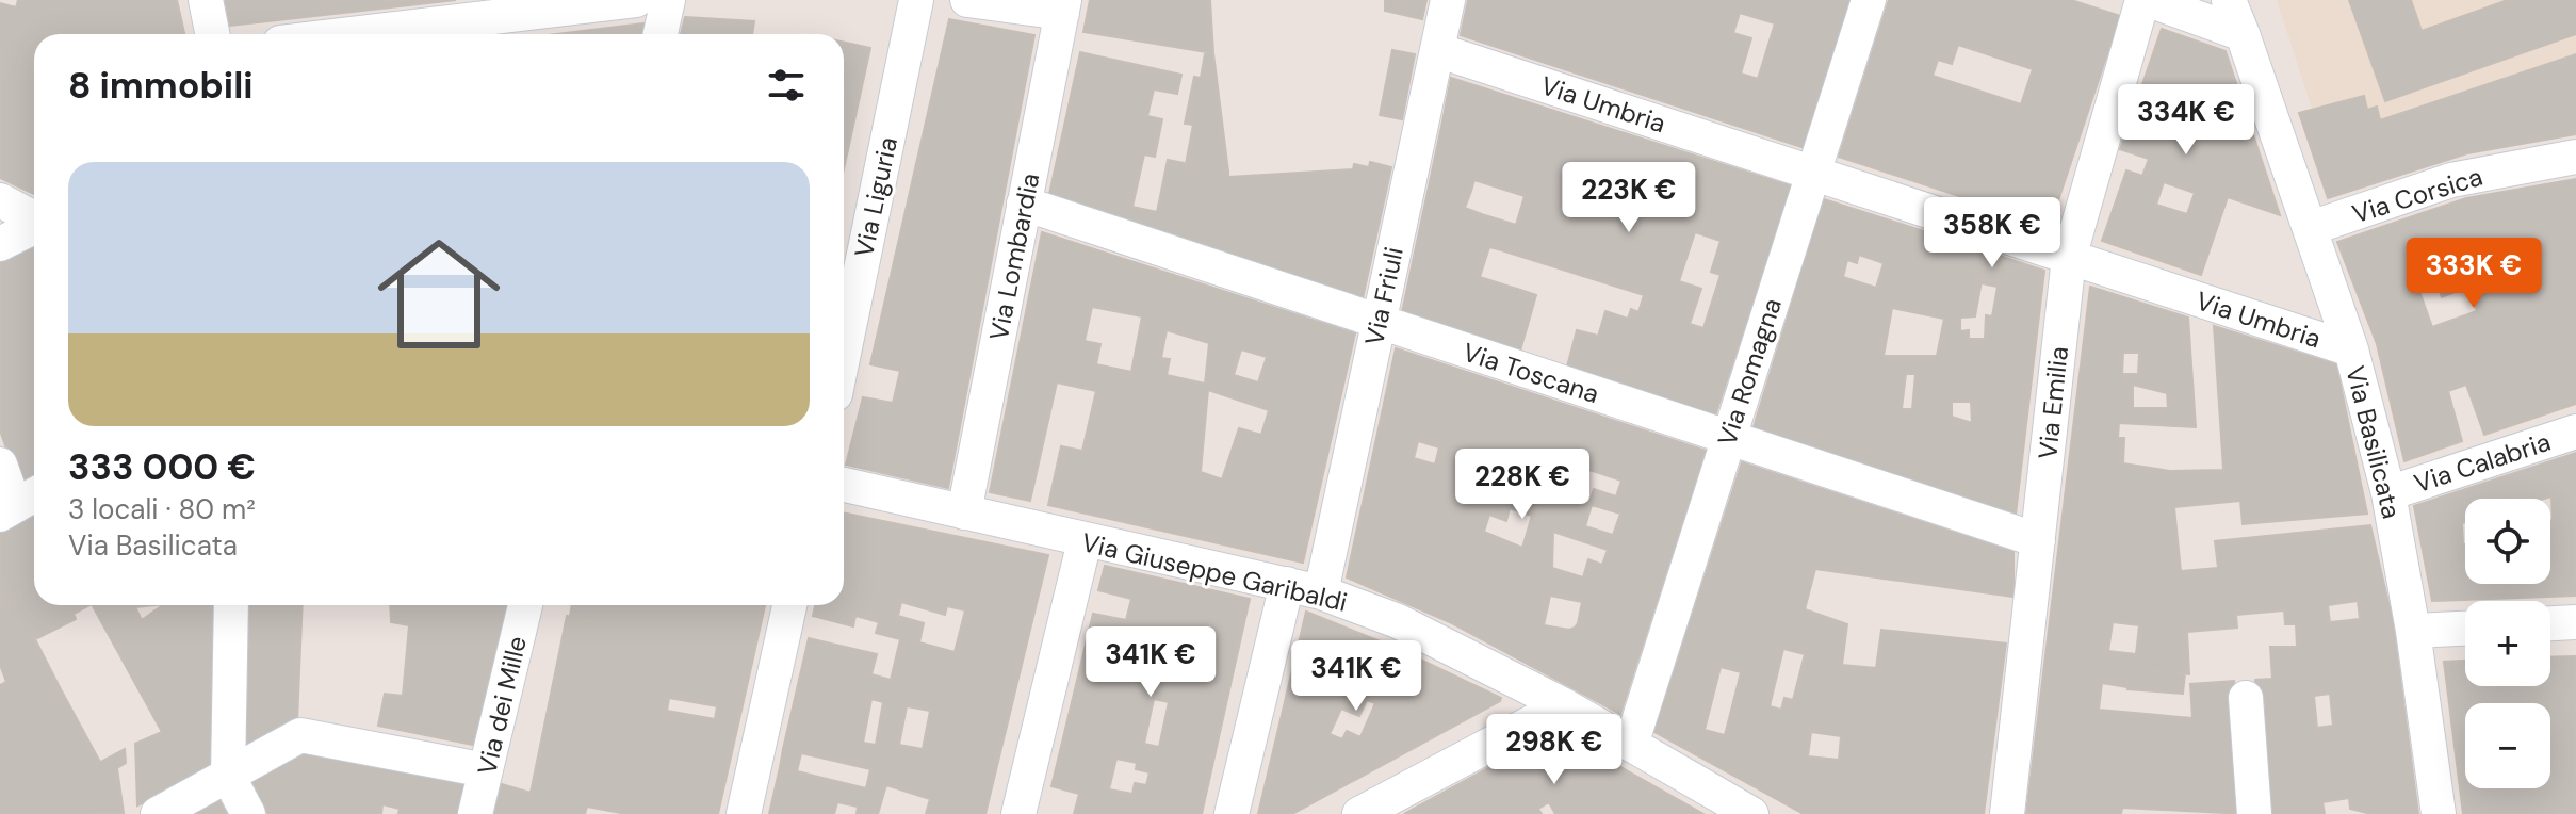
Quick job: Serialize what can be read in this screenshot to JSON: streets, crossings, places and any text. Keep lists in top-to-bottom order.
{
  "streets": {
    "street": [
      "Via Umbria",
      "Via Corsica",
      "Via Liguria",
      "Via Lombardia",
      "Via Friuli",
      "Via Romagna",
      "Via Toscana",
      "Via Emilia",
      "Via Basilicata",
      "Via Calabria",
      "Via Giuseppe Garibaldi",
      "Via dei Mille"
    ]
  },
  "crossings": [
    ["Via Umbria", "Via Friuli"],
    ["Via Umbria", "Via Romagna"],
    ["Via Umbria", "Via Emilia"],
    ["Via Umbria", "Via Basilicata"],
    ["Via Corsica", "Via Basilicata"],
    ["Via Lombardia", "Via Toscana"],
    ["Via Lombardia", "Via Giuseppe Garibaldi"],
    ["Via Friuli", "Via Toscana"],
    ["Via Friuli", "Via Giuseppe Garibaldi"],
    ["Via Romagna", "Via Toscana"],
    ["Via Romagna", "Via Giuseppe Garibaldi"],
    ["Via Toscana", "Via Emilia"],
    ["Via Basilicata", "Via Calabria"]
  ],
  "page": {
    "heading": "8 immobili",
    "price": [
      "334K €",
      "223K €",
      "358K €",
      "333K €",
      "228K €",
      "341K €",
      "341K €",
      "298K €"
    ],
    "list": [
      {
        "name": "333 000 €",
        "note": "3 locali · 80 m² · Via Basilicata"
      }
    ],
    "map_buttons": ["+", "−"]
  }
}
